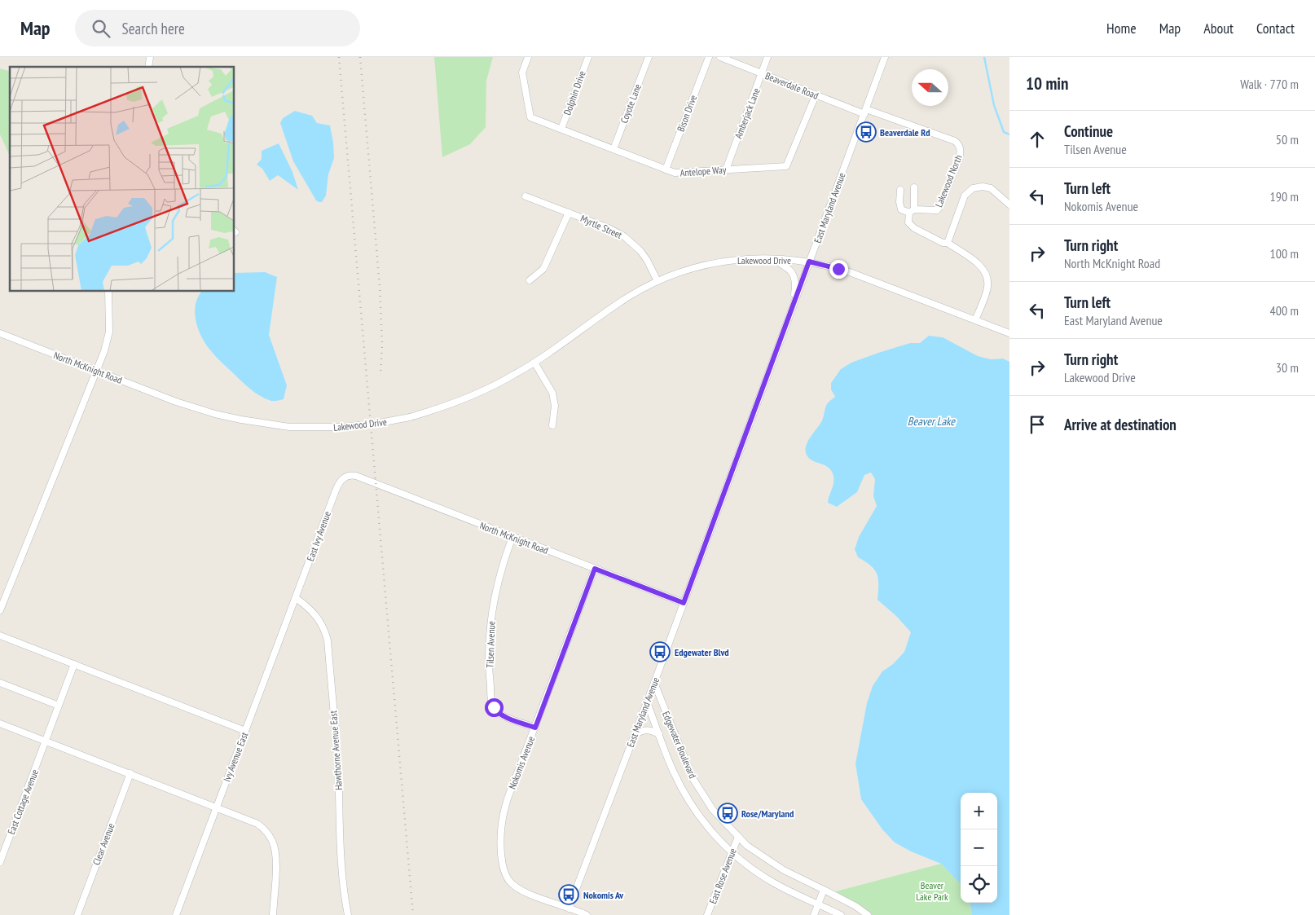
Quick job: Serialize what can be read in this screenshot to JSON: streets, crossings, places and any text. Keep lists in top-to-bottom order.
{
  "streets": {
    "street": [
      "Beaverdale Road",
      "Dolphin Drive",
      "Coyote Lane",
      "Bison Drive",
      "Amberjack Lane",
      "Antelope Way",
      "Lakewood North",
      "East Maryland Avenue",
      "Myrtle Street",
      "Lakewood Drive",
      "North McKnight Road",
      "East Ivy Avenue",
      "Tilsen Avenue",
      "Edgewater Boulevard",
      "Hawthorne Avenue East",
      "Ivy Avenue East",
      "Nokomis Avenue",
      "East Cottage Avenue",
      "Clear Avenue",
      "East Rose Avenue"
    ]
  },
  "crossings": [
    ["Beaverdale Road", "Amberjack Lane"],
    ["Beaverdale Road", "Antelope Way"],
    ["Beaverdale Road", "Lakewood North"],
    ["Beaverdale Road", "East Maryland Avenue"],
    ["Dolphin Drive", "Antelope Way"],
    ["Coyote Lane", "Antelope Way"],
    ["Bison Drive", "Antelope Way"],
    ["Amberjack Lane", "Antelope Way"],
    ["Lakewood North", "East Maryland Avenue"],
    ["East Maryland Avenue", "Lakewood Drive"],
    ["East Maryland Avenue", "North McKnight Road"],
    ["East Maryland Avenue", "Edgewater Boulevard"],
    ["East Maryland Avenue", "Nokomis Avenue"],
    ["Myrtle Street", "Lakewood Drive"],
    ["Lakewood Drive", "North McKnight Road"],
    ["North McKnight Road", "East Ivy Avenue"],
    ["North McKnight Road", "Tilsen Avenue"],
    ["North McKnight Road", "Nokomis Avenue"],
    ["East Ivy Avenue", "Hawthorne Avenue East"],
    ["East Ivy Avenue", "Ivy Avenue East"],
    ["Tilsen Avenue", "Nokomis Avenue"],
    ["Edgewater Boulevard", "East Rose Avenue"],
    ["Hawthorne Avenue East", "Ivy Avenue East"]
  ],
  "water": ["Beaver Lake"],
  "parks": ["Beaver Lake Park"],
  "places": {
    "bus stop": [
      "Beaverdale Rd",
      "Edgewater Blvd",
      "Rose/Maryland",
      "Nokomis Av"
    ]
  },
  "north": "left",
  "page": {
    "header": "Map",
    "search": "Search here",
    "nav": [
      "Home",
      "Map",
      "About",
      "Contact"
    ],
    "heading": ["10 min", "Walk · 770 m"],
    "list": [
      ["Continue", "Tilsen Avenue", "50 m"],
      ["Turn left", "Nokomis Avenue", "190 m"],
      ["Turn right", "North McKnight Road", "100 m"],
      ["Turn left", "East Maryland Avenue", "400 m"],
      ["Turn right", "Lakewood Drive", "30 m"],
      "Arrive at destination"
    ],
    "map_buttons": ["+", "−"]
  }
}
